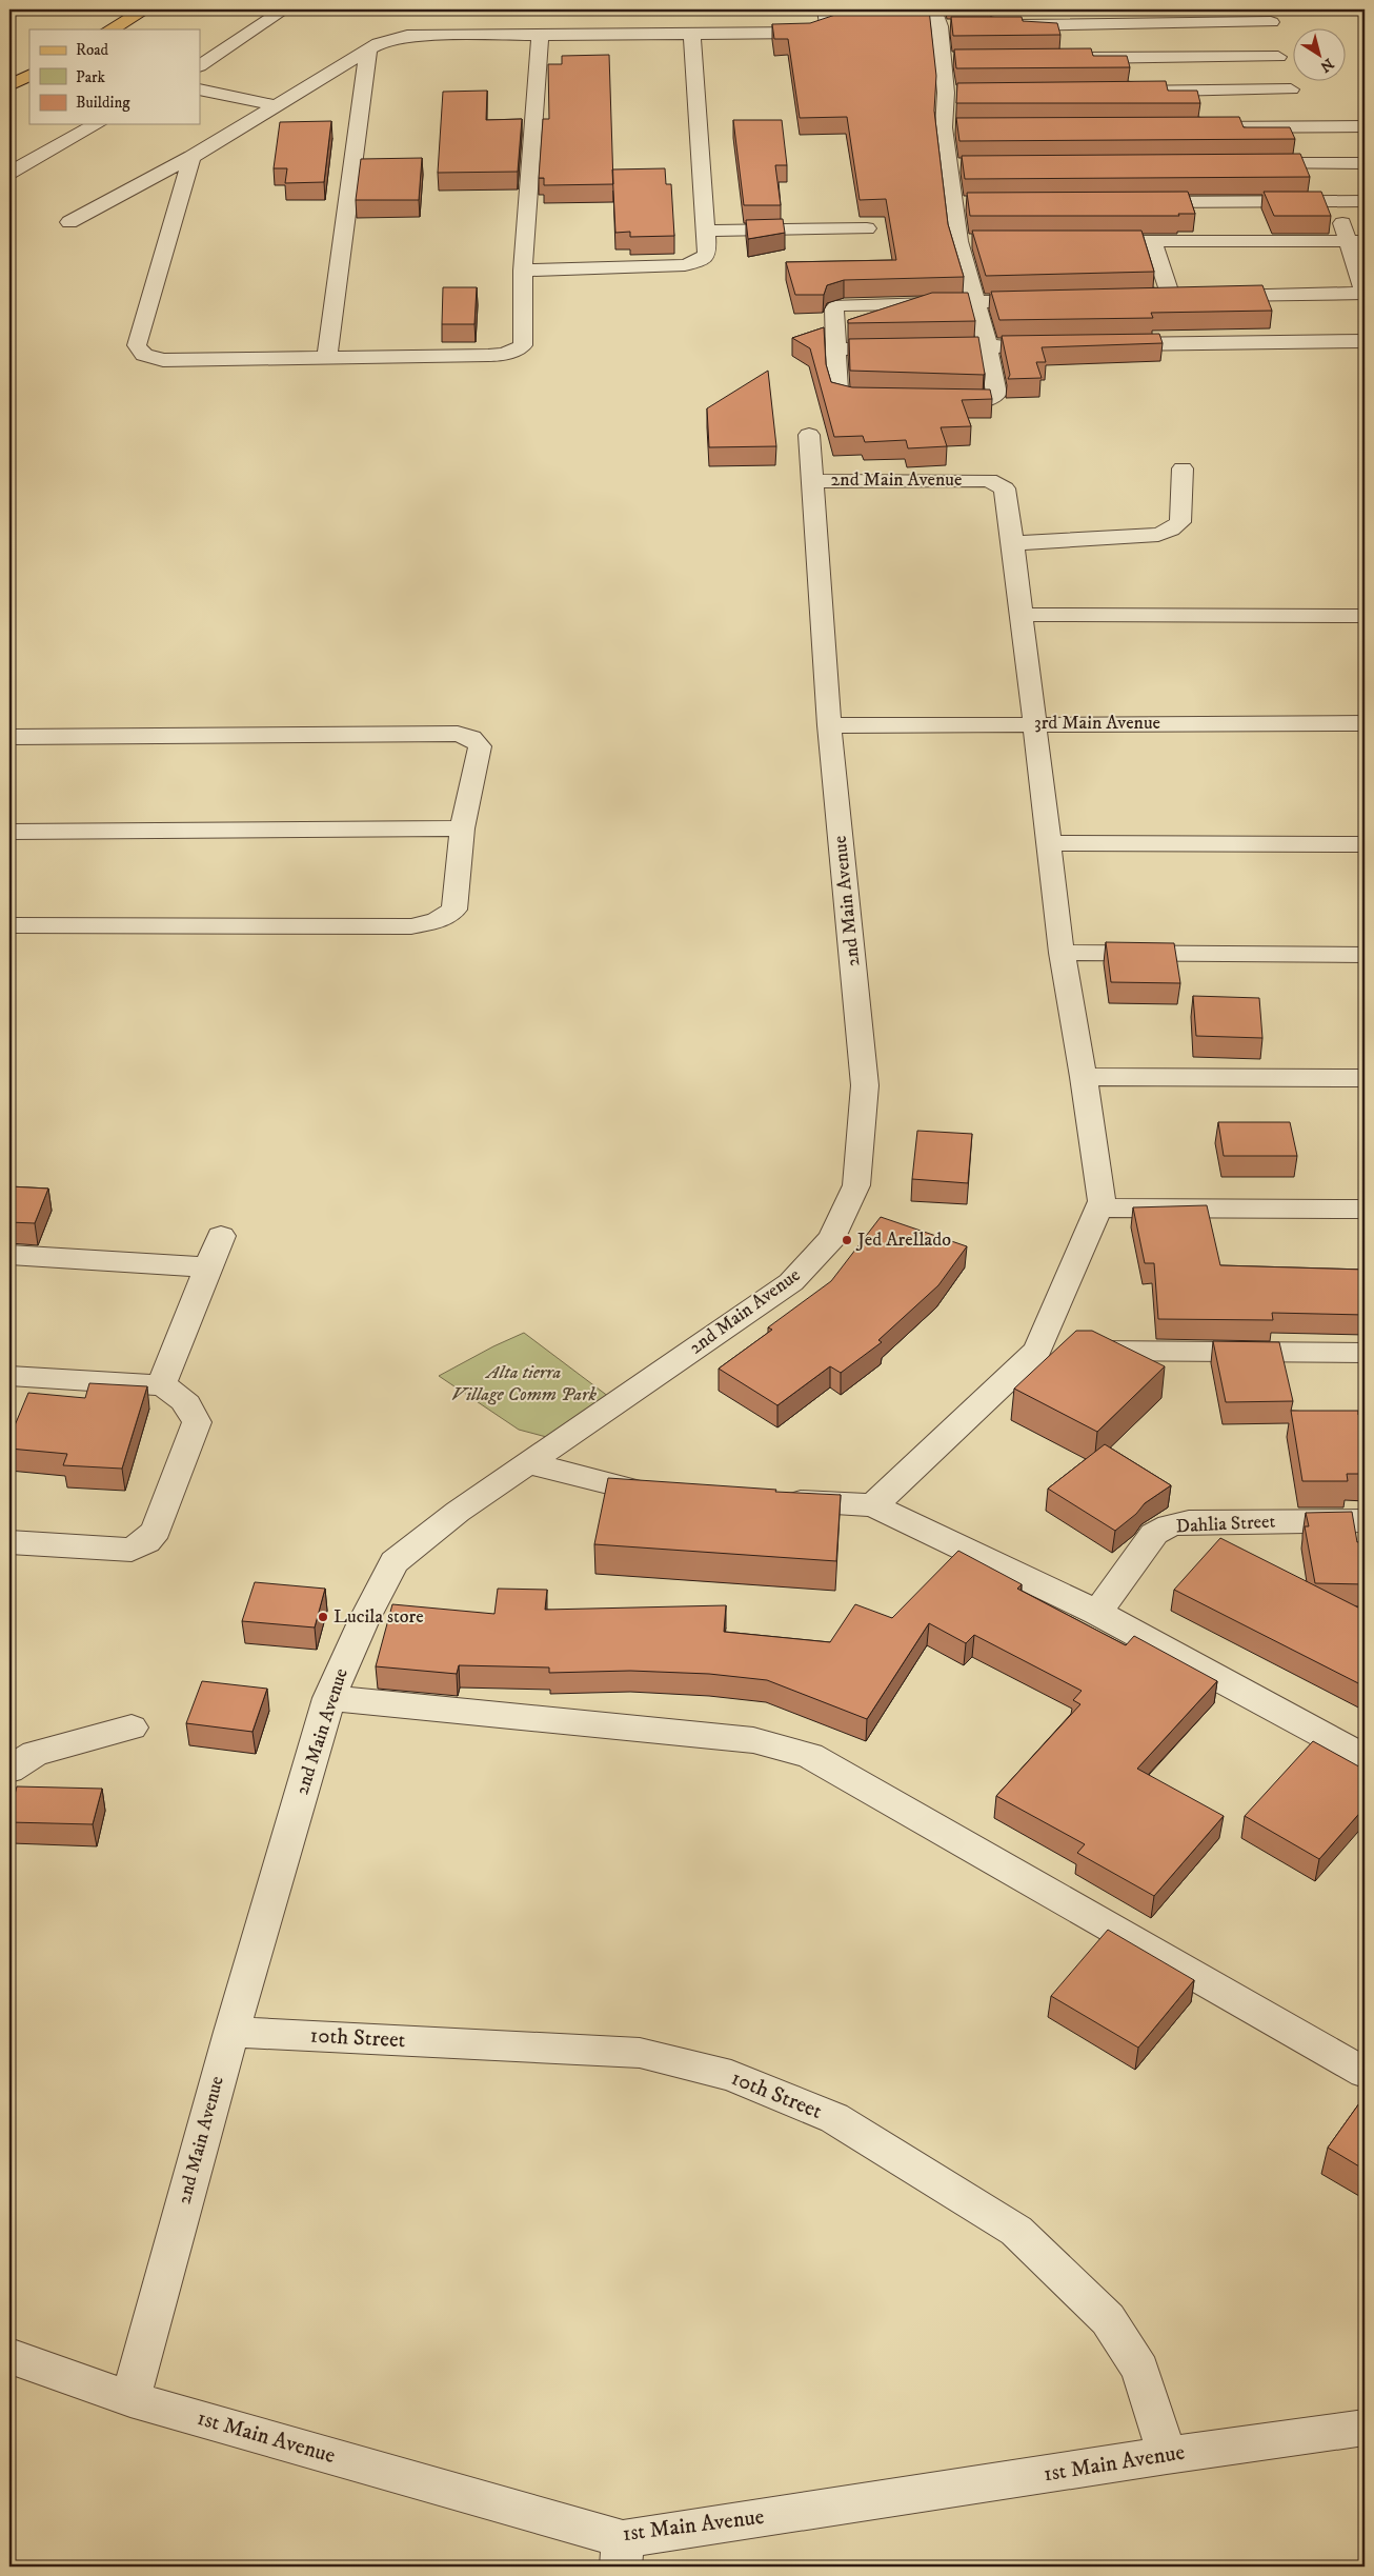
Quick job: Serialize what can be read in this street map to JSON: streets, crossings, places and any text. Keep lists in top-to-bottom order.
{
  "streets": {
    "street": [
      "2nd Main Avenue",
      "3rd Main Avenue",
      "Dahlia Street",
      "10th Street",
      "1st Main Avenue"
    ]
  },
  "crossings": [
    ["2nd Main Avenue", "3rd Main Avenue"],
    ["2nd Main Avenue", "10th Street"],
    ["2nd Main Avenue", "1st Main Avenue"],
    ["10th Street", "1st Main Avenue"]
  ],
  "parks": ["Alta tierra Village Comm Park"],
  "places": ["Jed Arellado", "Lucila store"],
  "legend": ["Road", "Park", "Building"],
  "north": "bottom right"
}
